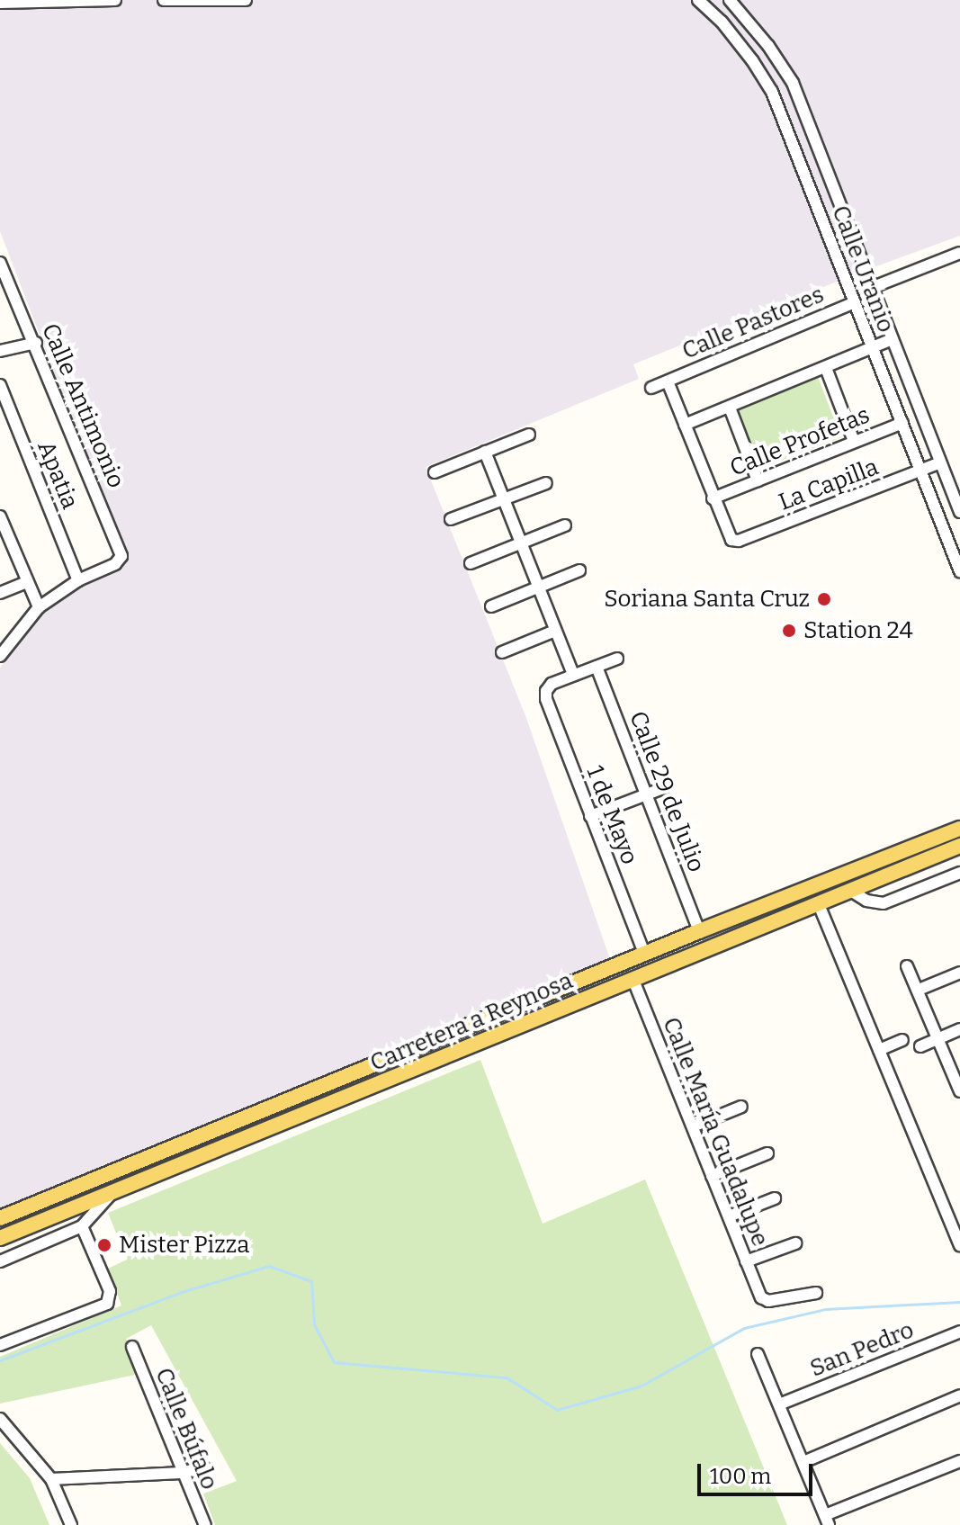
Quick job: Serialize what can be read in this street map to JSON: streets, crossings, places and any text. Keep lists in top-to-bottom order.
{
  "streets": {
    "main road": ["Carretera a Reynosa"],
    "street": [
      "Calle Uranio",
      "Calle Pastores",
      "Calle Antimonio",
      "Calle Profetas",
      "Apatia",
      "La Capilla",
      "Calle 29 de Julio",
      "1 de Mayo",
      "Calle María Guadalupe",
      "San Pedro",
      "Calle Búfalo"
    ]
  },
  "crossings": [
    ["Calle Uranio", "Calle Pastores"],
    ["Calle Uranio", "Calle Profetas"],
    ["Calle Uranio", "La Capilla"],
    ["Calle Antimonio", "Apatia"],
    ["Calle Profetas", "La Capilla"],
    ["Calle 29 de Julio", "Carretera a Reynosa"],
    ["1 de Mayo", "Carretera a Reynosa"],
    ["Carretera a Reynosa", "Calle María Guadalupe"]
  ],
  "places": ["Soriana Santa Cruz", "Station 24", "Mister Pizza"],
  "scale_bar": "100 m"
}
